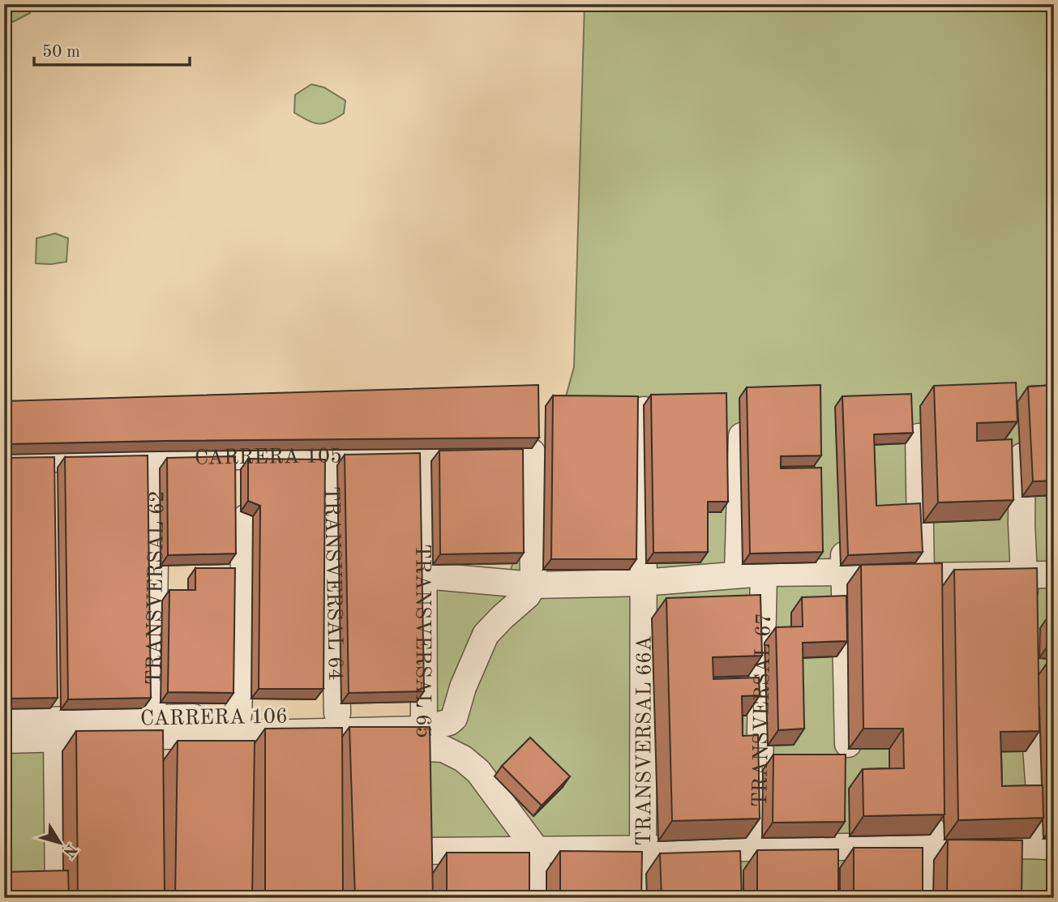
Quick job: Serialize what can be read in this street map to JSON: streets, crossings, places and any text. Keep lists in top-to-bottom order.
{
  "streets": {
    "street": [
      "CARRERA 105",
      "TRANSVERSAL 64",
      "TRANSVERSAL 62",
      "TRANSVERSAL 65",
      "TRANSVERSAL 67",
      "CARRERA 106",
      "TRANSVERSAL 66A"
    ]
  },
  "crossings": [
    ["CARRERA 105", "TRANSVERSAL 64"],
    ["CARRERA 105", "TRANSVERSAL 62"],
    ["CARRERA 105", "TRANSVERSAL 65"],
    ["TRANSVERSAL 64", "CARRERA 106"],
    ["TRANSVERSAL 62", "CARRERA 106"],
    ["TRANSVERSAL 65", "CARRERA 106"]
  ],
  "scale_bar": "50 m",
  "north": "bottom right"
}
